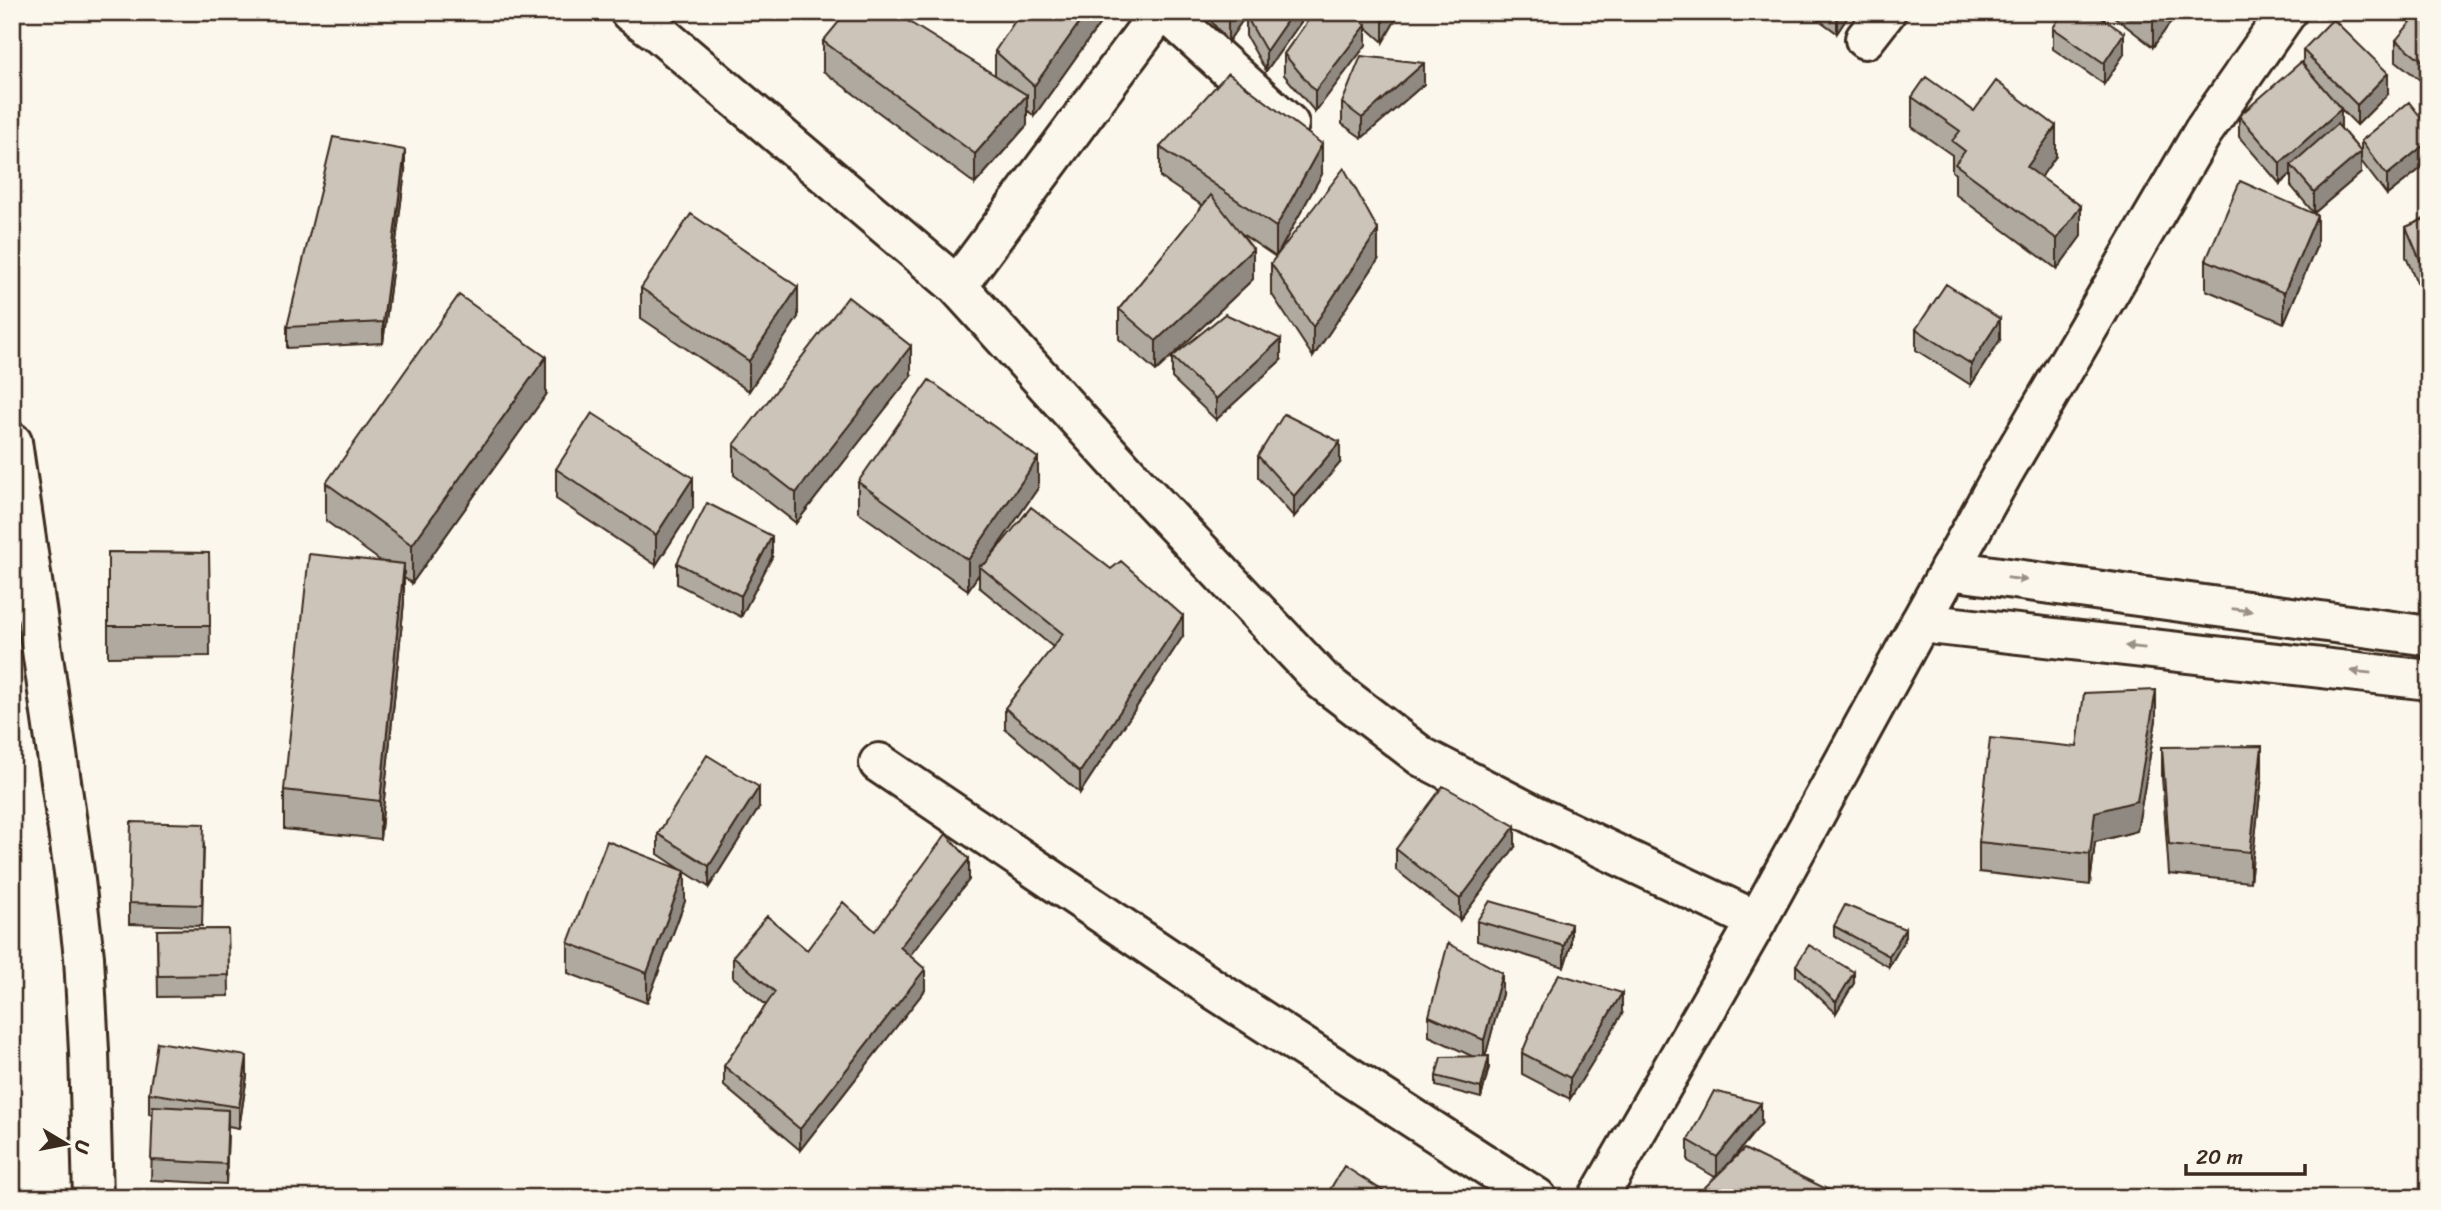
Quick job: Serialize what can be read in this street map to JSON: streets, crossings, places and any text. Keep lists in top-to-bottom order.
{
  "scale_bar": "20 m",
  "north": "right"
}
